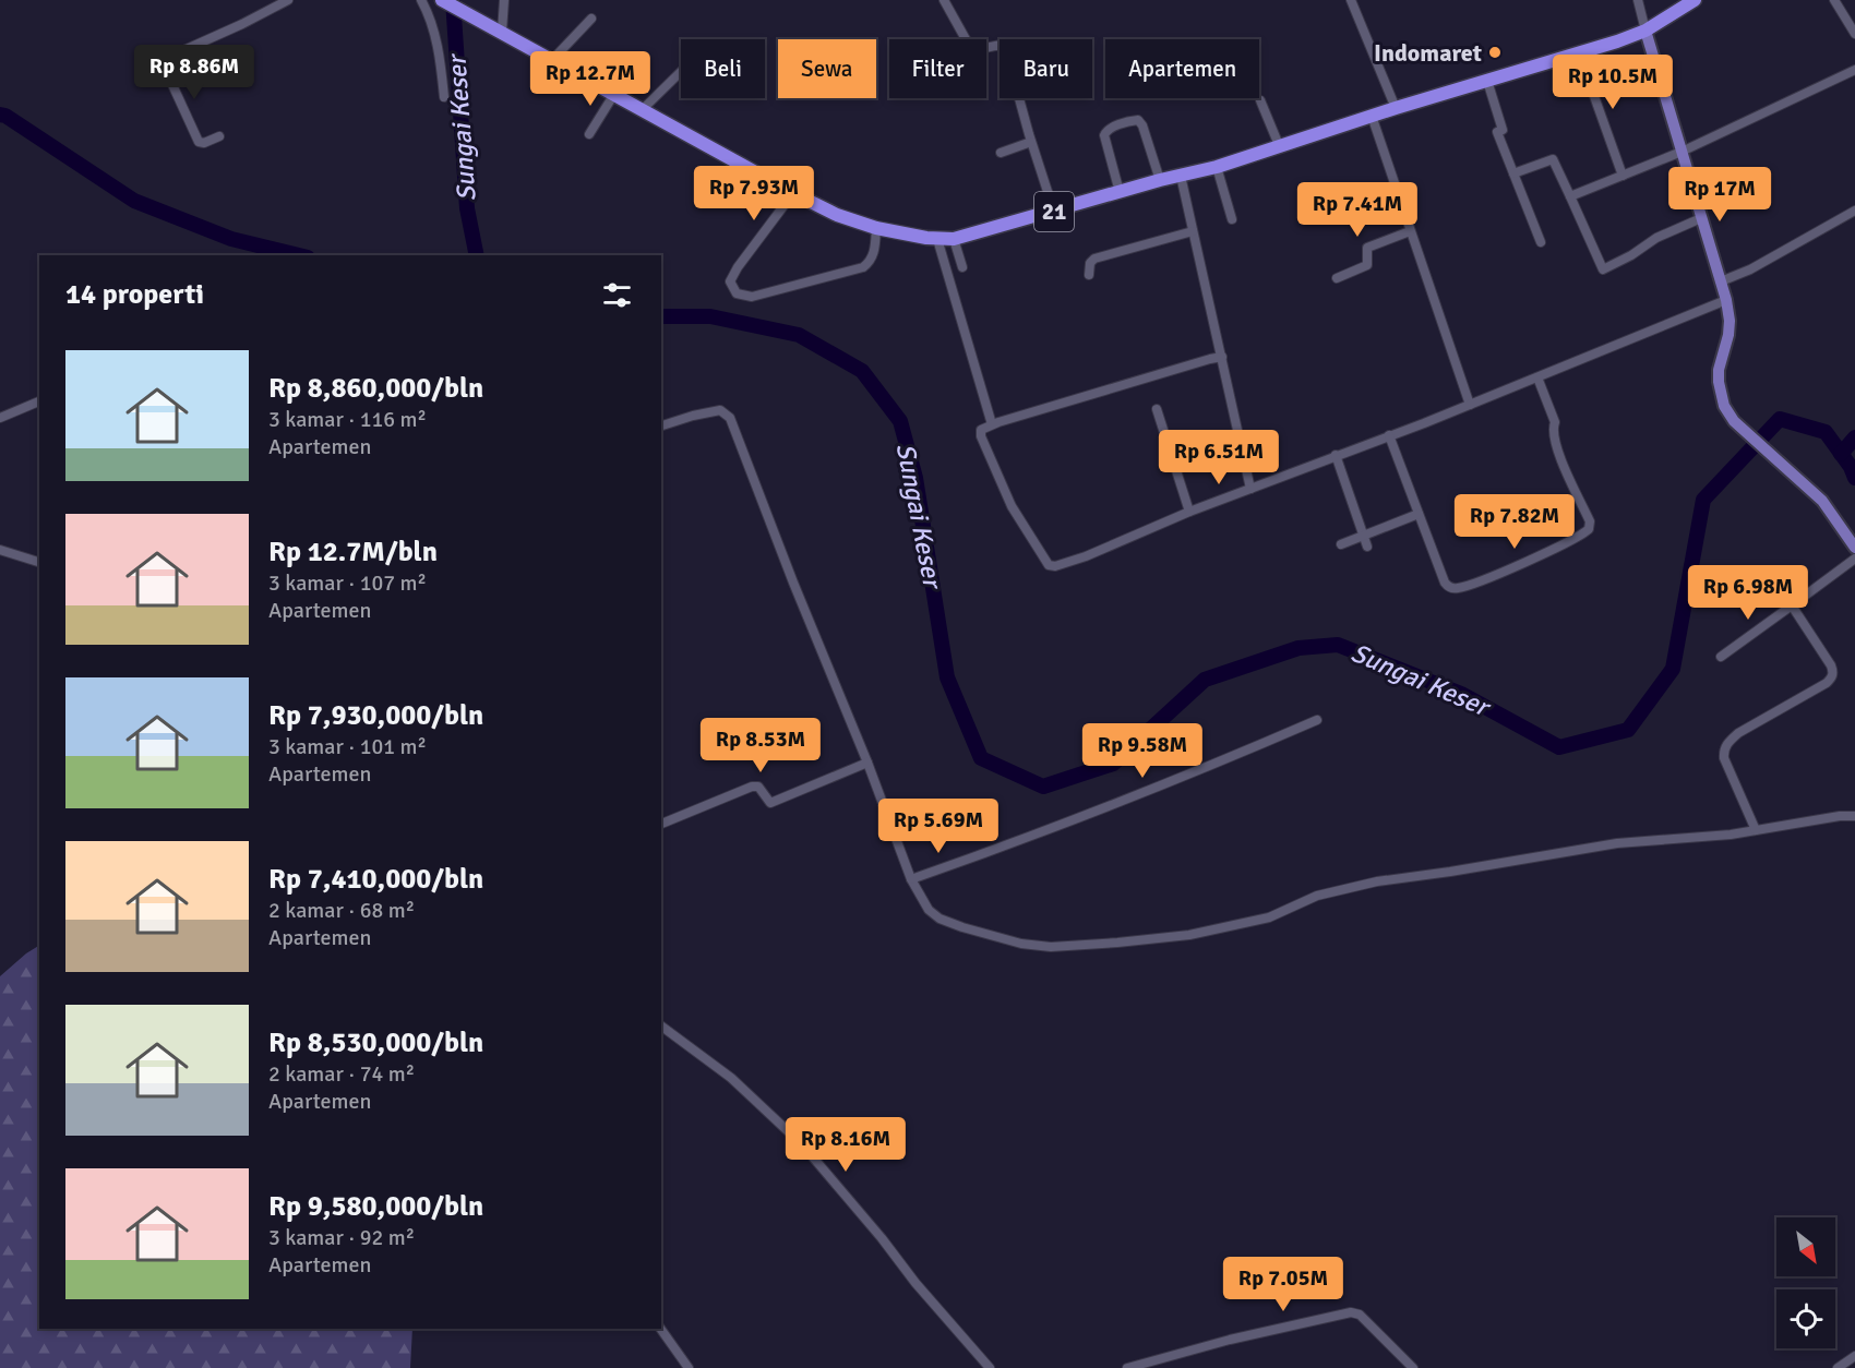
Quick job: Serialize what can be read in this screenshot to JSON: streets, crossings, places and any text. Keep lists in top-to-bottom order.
{
  "streets": {
    "highway": ["21"]
  },
  "water": ["Sungai Keser"],
  "places": ["Indomaret"],
  "north": "bottom right",
  "page": {
    "chip": [
      "Beli",
      "Sewa",
      "Filter",
      "Baru",
      "Apartemen"
    ],
    "price": [
      "Rp 8.86M",
      "Rp 12.7M",
      "Rp 10.5M",
      "Rp 7.93M",
      "Rp 17M",
      "Rp 7.41M",
      "Rp 6.51M",
      "Rp 7.82M",
      "Rp 6.98M",
      "Rp 8.53M",
      "Rp 9.58M",
      "Rp 5.69M",
      "Rp 8.16M",
      "Rp 7.05M"
    ],
    "heading": "14 properti",
    "list": [
      {
        "name": "Rp 8,860,000/bln",
        "note": "3 kamar · 116 m² · Apartemen"
      },
      {
        "name": "Rp 12.7M/bln",
        "note": "3 kamar · 107 m² · Apartemen"
      },
      {
        "name": "Rp 7,930,000/bln",
        "note": "3 kamar · 101 m² · Apartemen"
      },
      {
        "name": "Rp 7,410,000/bln",
        "note": "2 kamar · 68 m² · Apartemen"
      },
      {
        "name": "Rp 8,530,000/bln",
        "note": "2 kamar · 74 m² · Apartemen"
      },
      {
        "name": "Rp 9,580,000/bln",
        "note": "3 kamar · 92 m² · Apartemen"
      }
    ]
  }
}
